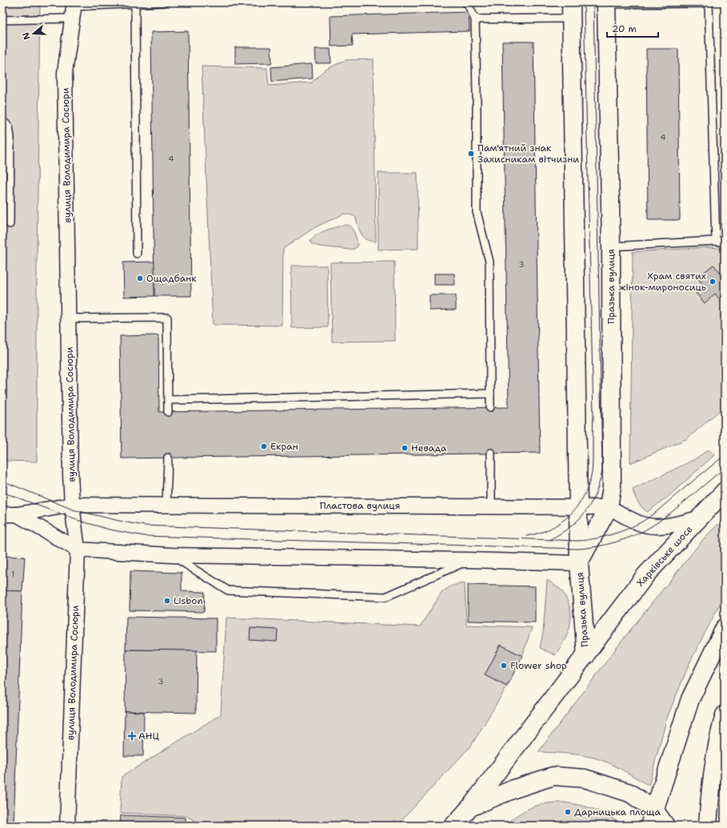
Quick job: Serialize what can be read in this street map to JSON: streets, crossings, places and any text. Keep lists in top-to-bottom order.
{
  "streets": {
    "main road": ["Празька вулиця", "Харківське шосе"],
    "street": ["вулиця Володимира Сосюри", "Пластова вулиця"]
  },
  "crossings": [
    ["вулиця Володимира Сосюри", "Пластова вулиця"],
    ["Празька вулиця", "Пластова вулиця"],
    ["Празька вулиця", "Харківське шосе"],
    ["Пластова вулиця", "Харківське шосе"]
  ],
  "places": {
    "other": [
      "Пам'ятний знак Захисникам вітчизни",
      "Ощадбанк",
      "Храм святих жінок-мироносиць",
      "Екран",
      "Невада",
      "Lisbon",
      "Flower shop",
      "Дарницька площа"
    ],
    "health": ["АНЦ"]
  },
  "house_numbers": [
    "4",
    "4",
    "3",
    "1",
    "3"
  ],
  "scale_bar": "20 m",
  "north": "left"
}
